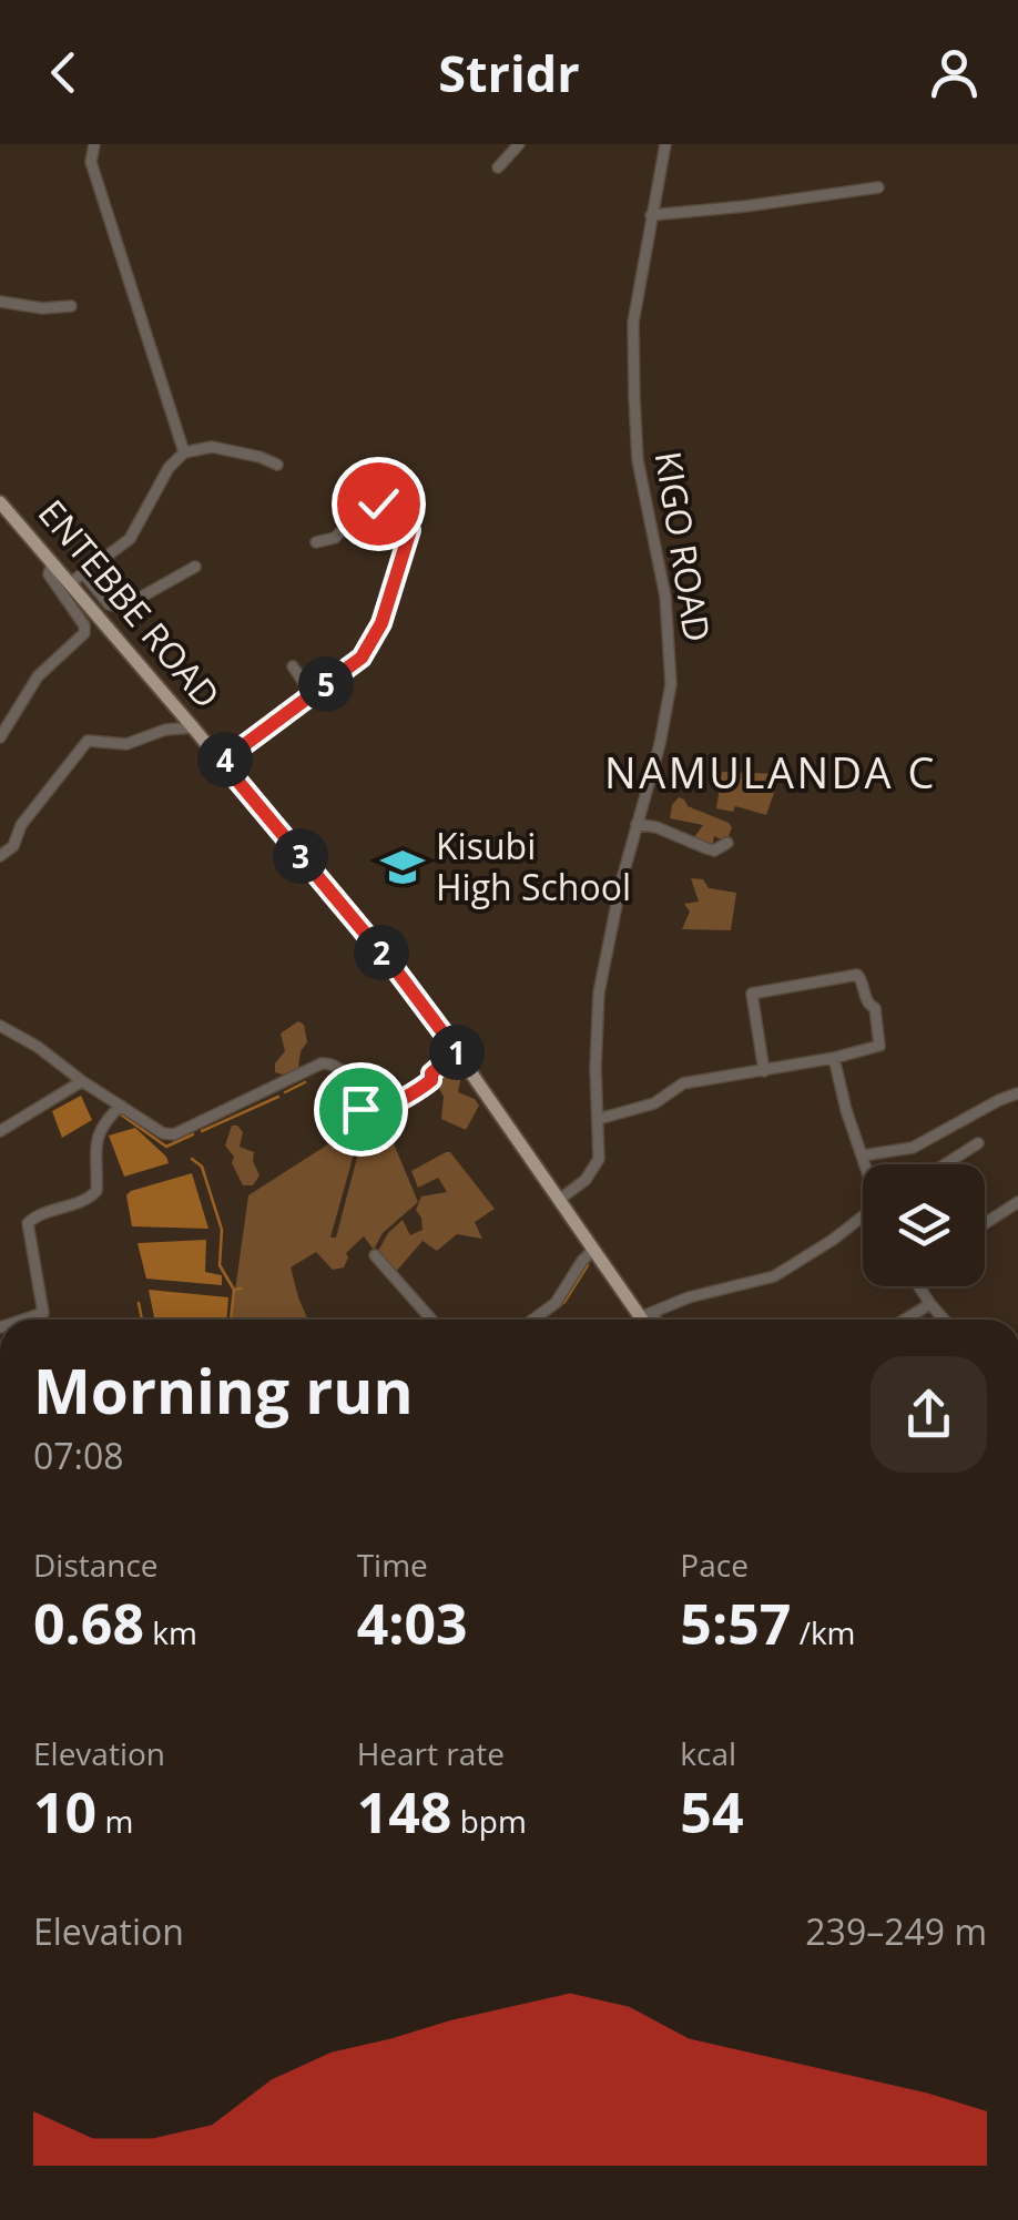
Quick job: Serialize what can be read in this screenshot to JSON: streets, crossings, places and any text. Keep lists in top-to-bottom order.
{
  "streets": {
    "main road": ["ENTEBBE ROAD"],
    "street": ["KIGO ROAD"]
  },
  "crossings": [
    ["KIGO ROAD", "ENTEBBE ROAD"]
  ],
  "districts": ["NAMULANDA C"],
  "places": {
    "school or university": ["Kisubi High School"]
  },
  "page": {
    "header": "Stridr",
    "pins": [
      "5",
      "4",
      "3",
      "2",
      "1"
    ],
    "heading": ["Morning run", "07:08"],
    "stats": [
      ["Distance", "0.68 km"],
      ["Time", "4:03"],
      ["Pace", "5:57 /km"],
      ["Elevation", "10 m"],
      ["Heart rate", "148 bpm"],
      ["kcal", "54"]
    ],
    "chart": ["Elevation", "239–249 m"]
  }
}
